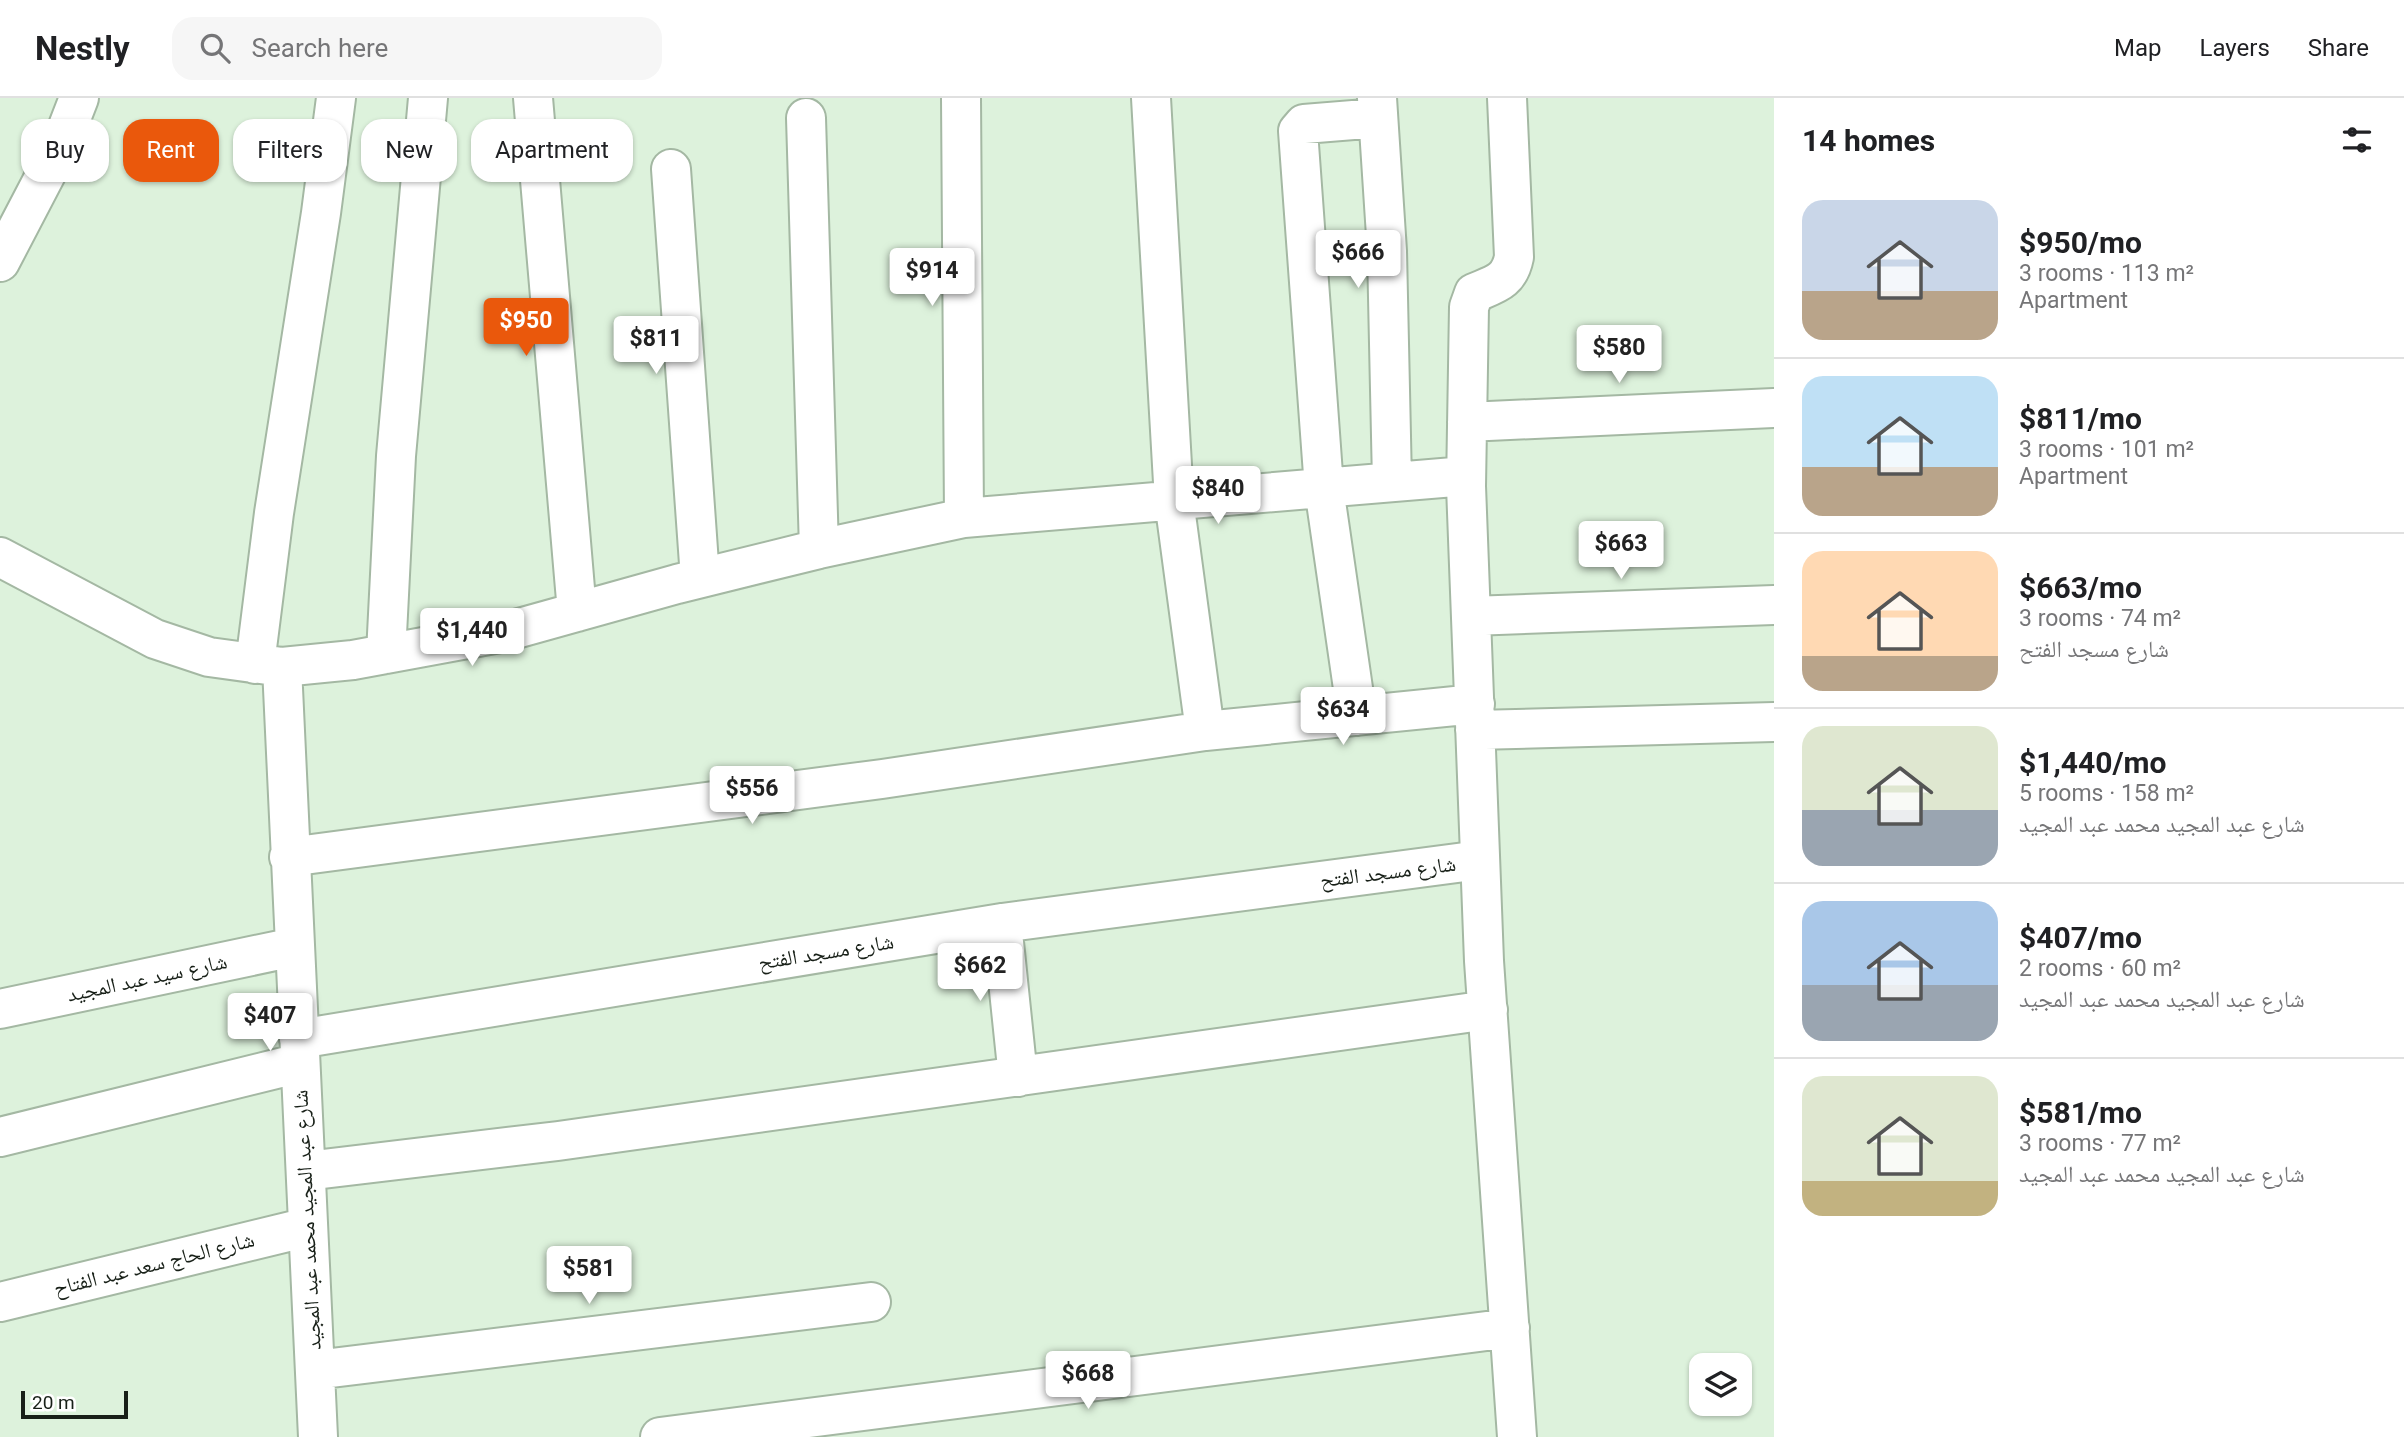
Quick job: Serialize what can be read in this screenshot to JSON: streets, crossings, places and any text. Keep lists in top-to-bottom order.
{
  "streets": {
    "street": [
      "شارع مسجد الفتح",
      "شارع سيد عبد المجيد",
      "شارع عبد المجيد محمد عبد المجيد",
      "شارع الحاج سعد عبد الفتاح"
    ]
  },
  "crossings": [
    ["شارع مسجد الفتح", "شارع عبد المجيد محمد عبد المجيد"],
    ["شارع سيد عبد المجيد", "شارع عبد المجيد محمد عبد المجيد"],
    ["شارع عبد المجيد محمد عبد المجيد", "شارع الحاج سعد عبد الفتاح"]
  ],
  "scale_bar": "20 m",
  "page": {
    "header": "Nestly",
    "search": "Search here",
    "nav": ["Map", "Layers", "Share"],
    "heading": "14 homes",
    "chip": [
      "Buy",
      "Rent",
      "Filters",
      "New",
      "Apartment"
    ],
    "list": [
      {
        "name": "$950/mo",
        "note": "3 rooms · 113 m² · Apartment"
      },
      {
        "name": "$811/mo",
        "note": "3 rooms · 101 m² · Apartment"
      },
      {
        "name": "$663/mo",
        "note": "3 rooms · 74 m² · شارع مسجد الفتح"
      },
      {
        "name": "$1,440/mo",
        "note": "5 rooms · 158 m² · شارع عبد المجيد محمد عبد المجيد"
      },
      {
        "name": "$407/mo",
        "note": "2 rooms · 60 m² · شارع عبد المجيد محمد عبد المجيد"
      },
      {
        "name": "$581/mo",
        "note": "3 rooms · 77 m² · شارع عبد المجيد محمد عبد المجيد"
      }
    ],
    "price": [
      "$666",
      "$914",
      "$950",
      "$811",
      "$580",
      "$840",
      "$663",
      "$1,440",
      "$634",
      "$556",
      "$662",
      "$407",
      "$581",
      "$668"
    ],
    "scale": "20 m"
  }
}
